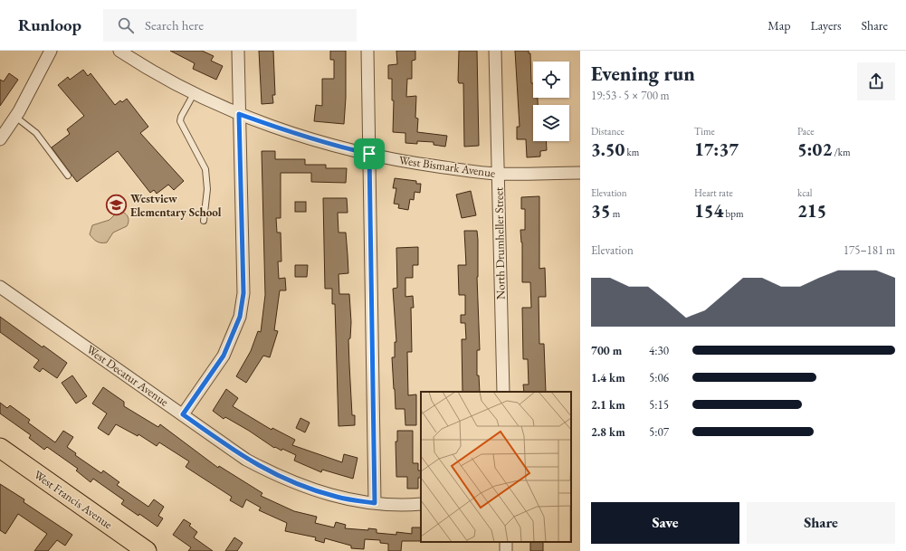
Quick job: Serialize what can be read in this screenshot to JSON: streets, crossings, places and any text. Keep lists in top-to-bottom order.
{
  "streets": {
    "main road": ["West Francis Avenue"],
    "street": ["West Bismark Avenue", "North Drumheller Street", "West Decatur Avenue"]
  },
  "crossings": [
    ["West Bismark Avenue", "North Drumheller Street"]
  ],
  "places": {
    "school or university": ["Westview Elementary School"]
  },
  "page": {
    "header": "Runloop",
    "search": "Search here",
    "nav": ["Map", "Layers", "Share"],
    "heading": ["Evening run", "19:53 · 5 × 700 m"],
    "stats": [
      ["Distance", "3.50 km"],
      ["Time", "17:37"],
      ["Pace", "5:02 /km"],
      ["Elevation", "35 m"],
      ["Heart rate", "154 bpm"],
      ["kcal", "215"]
    ],
    "chart": ["Elevation", "175–181 m"],
    "list": [
      {
        "name": "700 m",
        "note": "4:30"
      },
      {
        "name": "1.4 km",
        "note": "5:06"
      },
      {
        "name": "2.1 km",
        "note": "5:15"
      },
      {
        "name": "2.8 km",
        "note": "5:07"
      }
    ],
    "buttons": ["Save", "Share"]
  }
}
